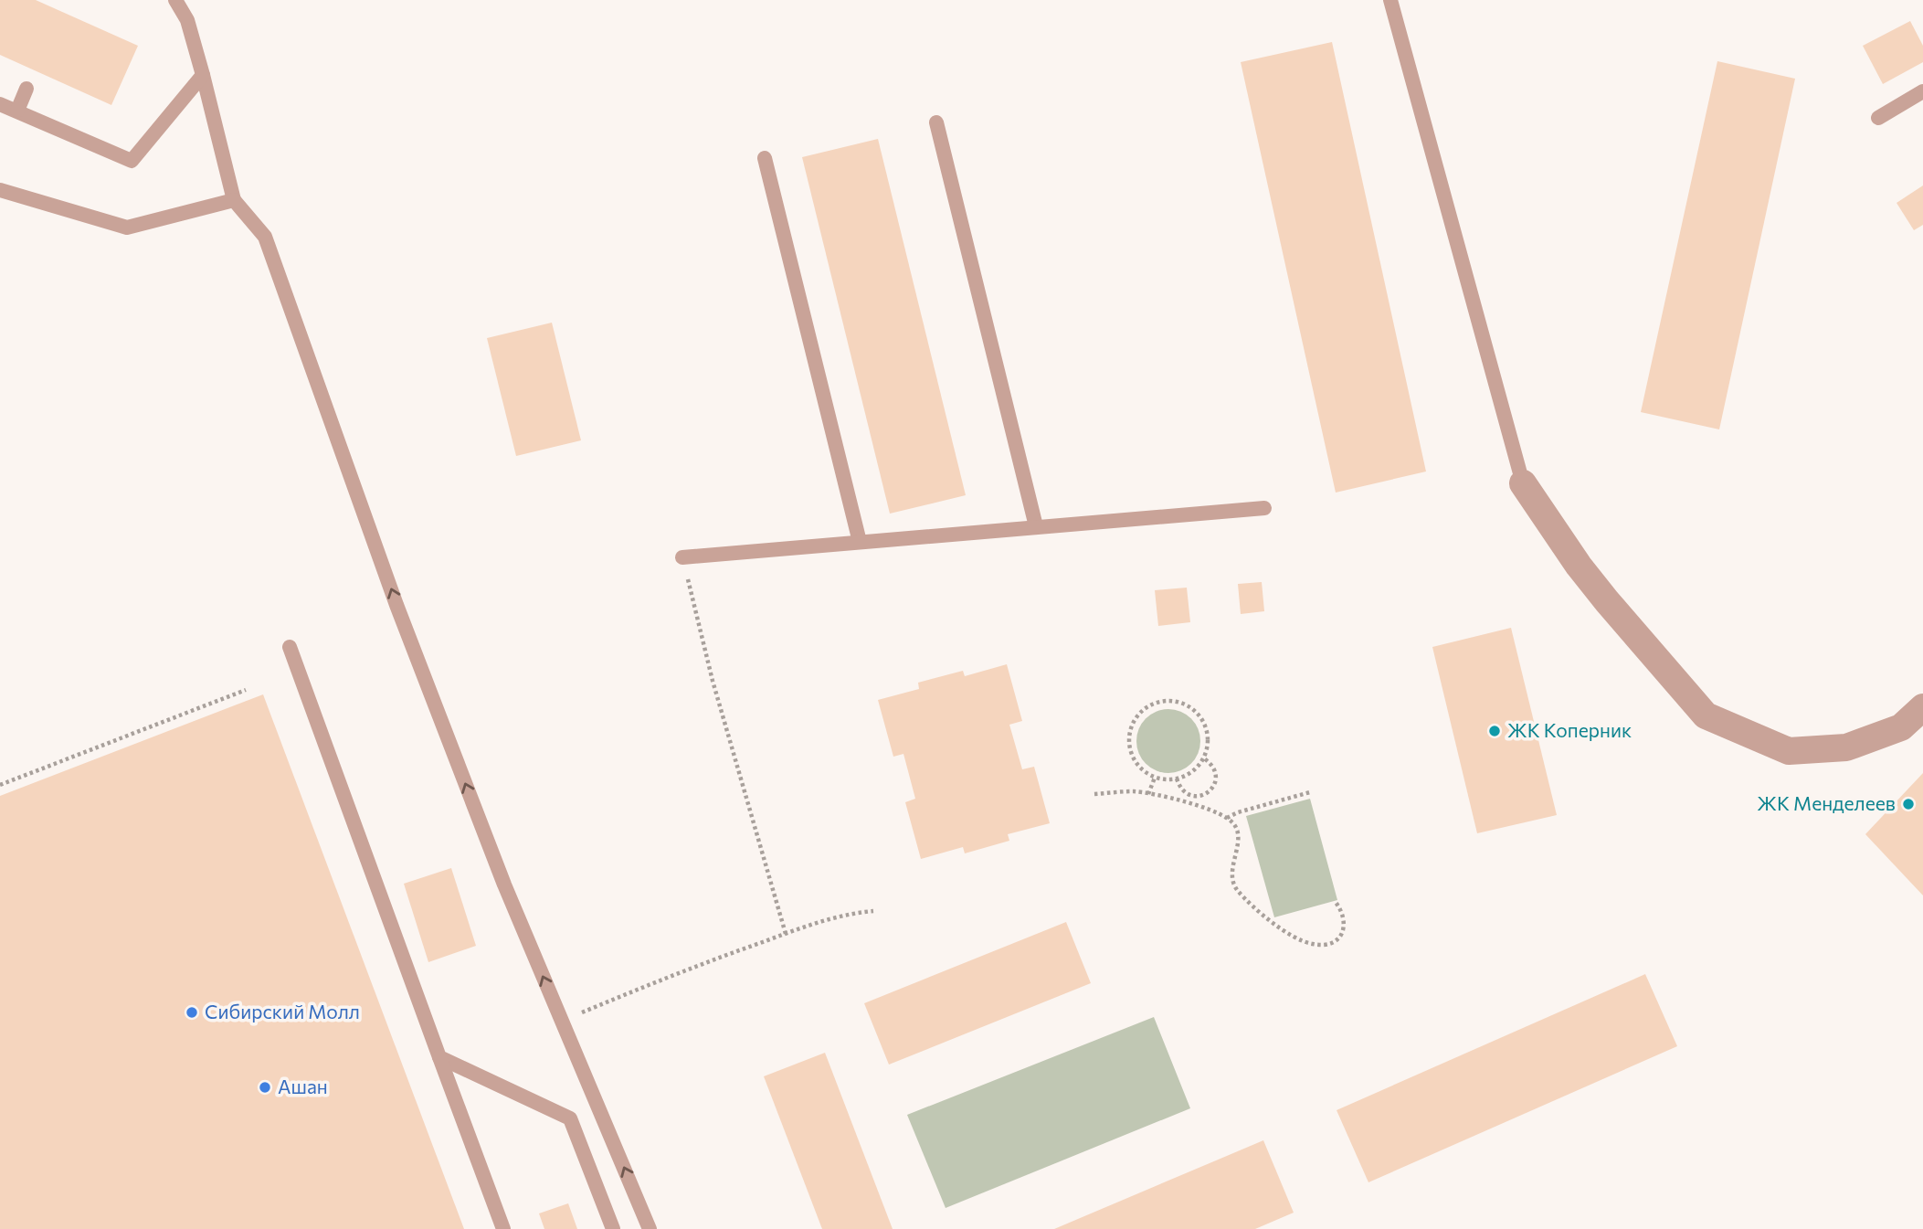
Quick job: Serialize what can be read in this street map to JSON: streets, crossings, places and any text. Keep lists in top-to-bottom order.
{
  "places": [
    "ЖК Коперник",
    "ЖК Менделеев",
    "Сибирский Молл",
    "Ашан"
  ]
}
